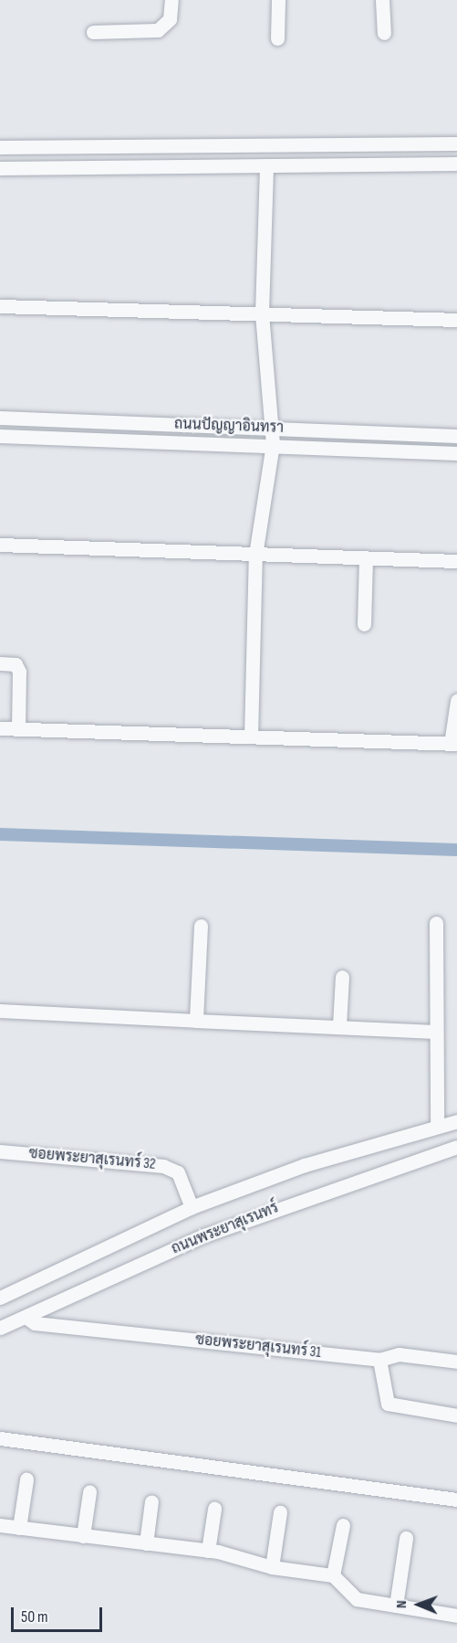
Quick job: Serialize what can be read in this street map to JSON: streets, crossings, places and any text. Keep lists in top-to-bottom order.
{
  "streets": {
    "street": [
      "ถนนปัญญาอินทรา",
      "ซอยพระยาสุเรนทร์ 32",
      "ถนนพระยาสุเรนทร์",
      "ซอยพระยาสุเรนทร์ 31"
    ]
  },
  "crossings": [
    ["ซอยพระยาสุเรนทร์ 32", "ถนนพระยาสุเรนทร์"],
    ["ถนนพระยาสุเรนทร์", "ซอยพระยาสุเรนทร์ 31"]
  ],
  "scale_bar": "50 m",
  "north": "left"
}
